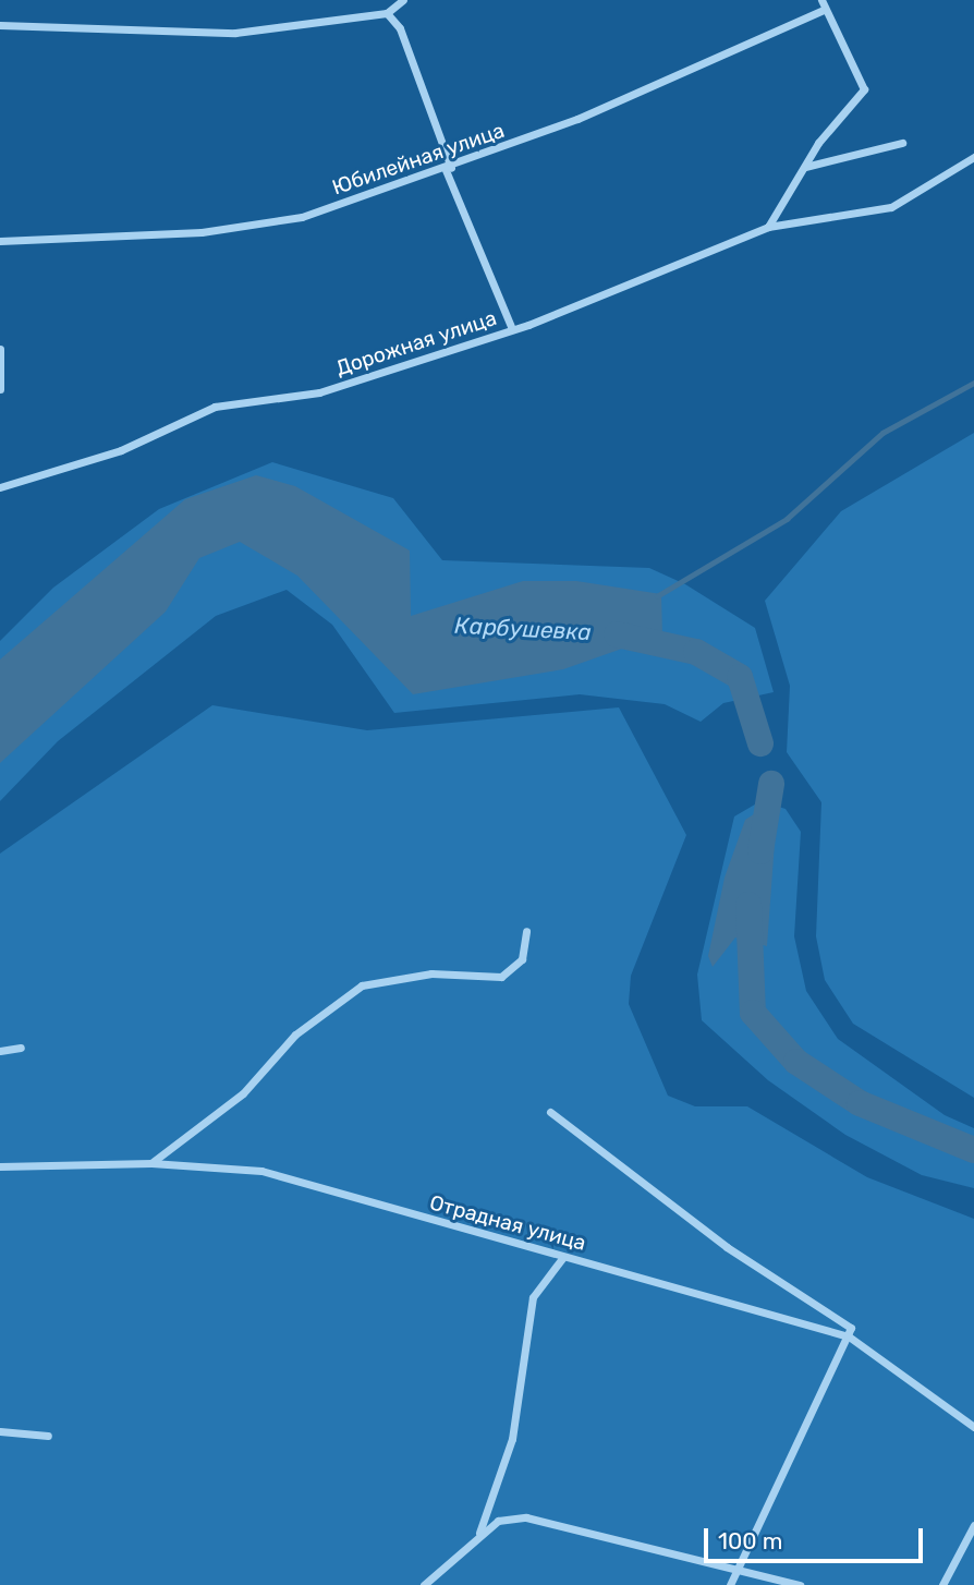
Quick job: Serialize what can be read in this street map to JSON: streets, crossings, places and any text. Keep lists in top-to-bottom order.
{
  "streets": {
    "street": ["Юбилейная улица", "Дорожная улица", "Отрадная улица"]
  },
  "water": ["Карбушевка"],
  "scale_bar": "100 m"
}
